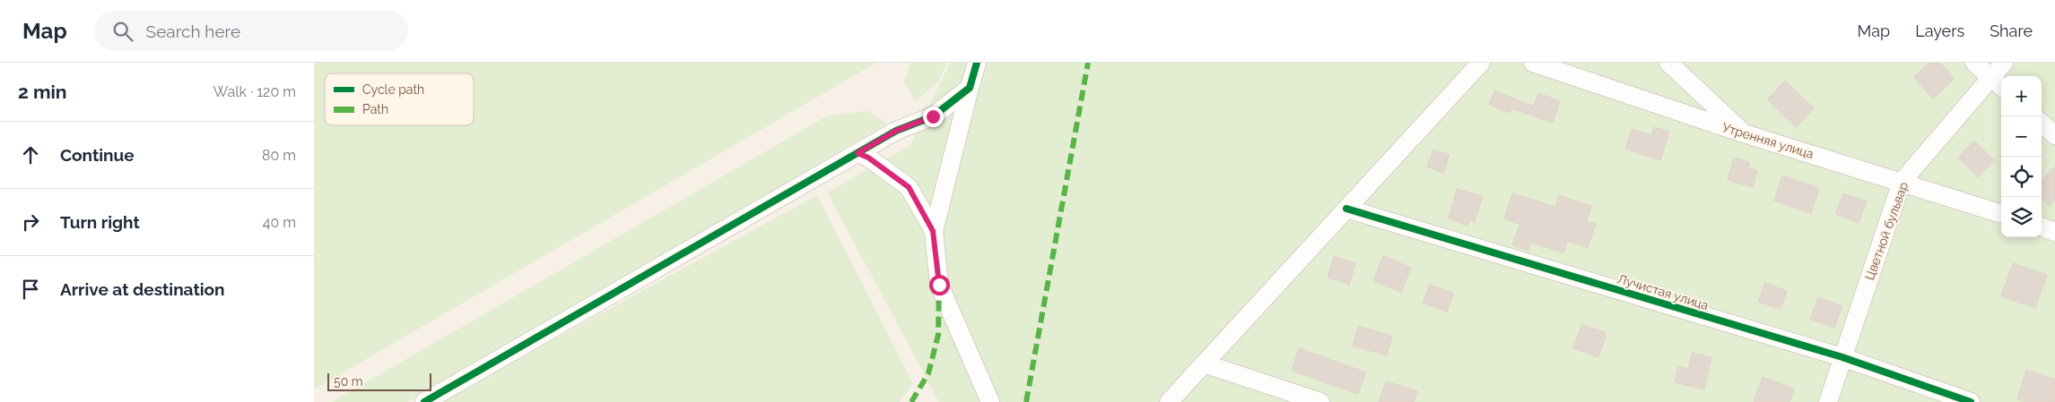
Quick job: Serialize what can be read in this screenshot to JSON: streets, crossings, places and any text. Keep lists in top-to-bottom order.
{
  "streets": {
    "street": ["Утренняя улица", "Цветной бульвар", "Лучистая улица"]
  },
  "crossings": [
    ["Утренняя улица", "Цветной бульвар"],
    ["Цветной бульвар", "Лучистая улица"]
  ],
  "legend": ["Cycle path", "Path"],
  "scale_bar": "50 m",
  "page": {
    "header": "Map",
    "search": "Search here",
    "nav": ["Map", "Layers", "Share"],
    "heading": ["2 min", "Walk · 120 m"],
    "map_buttons": ["+", "−"],
    "list": [
      ["Continue", "80 m"],
      ["Turn right", "40 m"],
      "Arrive at destination"
    ],
    "scale": "50 m"
  }
}
